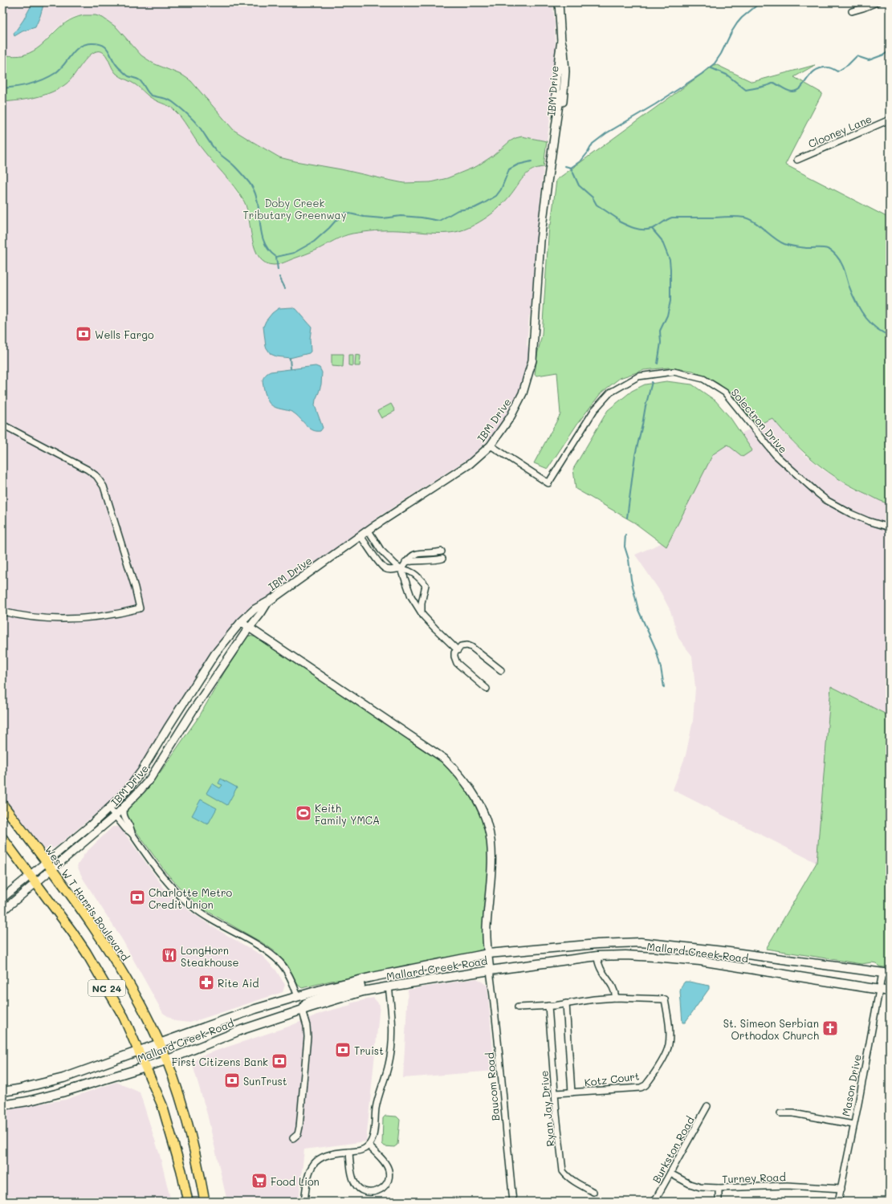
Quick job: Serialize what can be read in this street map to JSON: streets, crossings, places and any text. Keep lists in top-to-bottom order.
{
  "streets": {
    "main road": ["West W T Harris Boulevard", "Mallard Creek Road", "NC 24"],
    "street": [
      "IBM Drive",
      "Clooney Lane",
      "Solectron Drive",
      "Kotz Court",
      "Mason Drive",
      "Baucom Road",
      "Ryan Jay Drive",
      "Burkston Road",
      "Turney Road"
    ]
  },
  "crossings": [
    ["IBM Drive", "Solectron Drive"],
    ["IBM Drive", "West W T Harris Boulevard"],
    ["IBM Drive", "NC 24"],
    ["West W T Harris Boulevard", "Mallard Creek Road"],
    ["Mallard Creek Road", "NC 24"],
    ["Mallard Creek Road", "Mason Drive"],
    ["Mallard Creek Road", "Baucom Road"],
    ["Kotz Court", "Ryan Jay Drive"],
    ["Mason Drive", "Turney Road"],
    ["Burkston Road", "Turney Road"]
  ],
  "parks": ["Doby Creek Tributary Greenway"],
  "places": {
    "bank": [
      "Wells Fargo",
      "Charlotte Metro Credit Union",
      "Truist",
      "First Citizens Bank",
      "SunTrust"
    ],
    "sports": ["Keith Family YMCA"],
    "restaurant": ["LongHorn Steakhouse"],
    "pharmacy": ["Rite Aid"],
    "church": ["St. Simeon Serbian Orthodox Church"],
    "supermarket": ["Food Lion"]
  }
}
